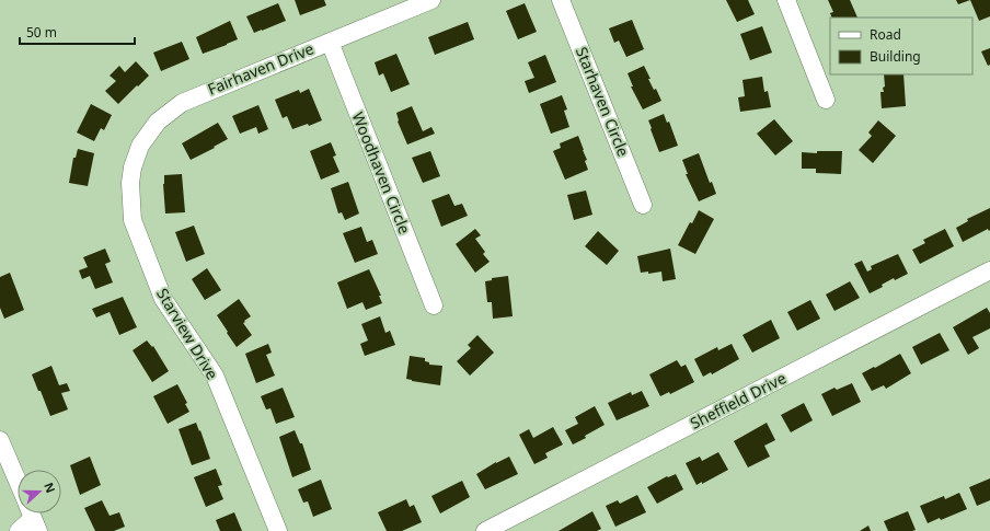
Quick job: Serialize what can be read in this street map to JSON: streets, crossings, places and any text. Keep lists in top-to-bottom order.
{
  "streets": {
    "street": [
      "Fairhaven Drive",
      "Starhaven Circle",
      "Woodhaven Circle",
      "Starview Drive",
      "Sheffield Drive"
    ]
  },
  "crossings": [
    ["Fairhaven Drive", "Woodhaven Circle"],
    ["Fairhaven Drive", "Starview Drive"]
  ],
  "legend": ["Road", "Building"],
  "scale_bar": "50 m",
  "north": "right"
}
